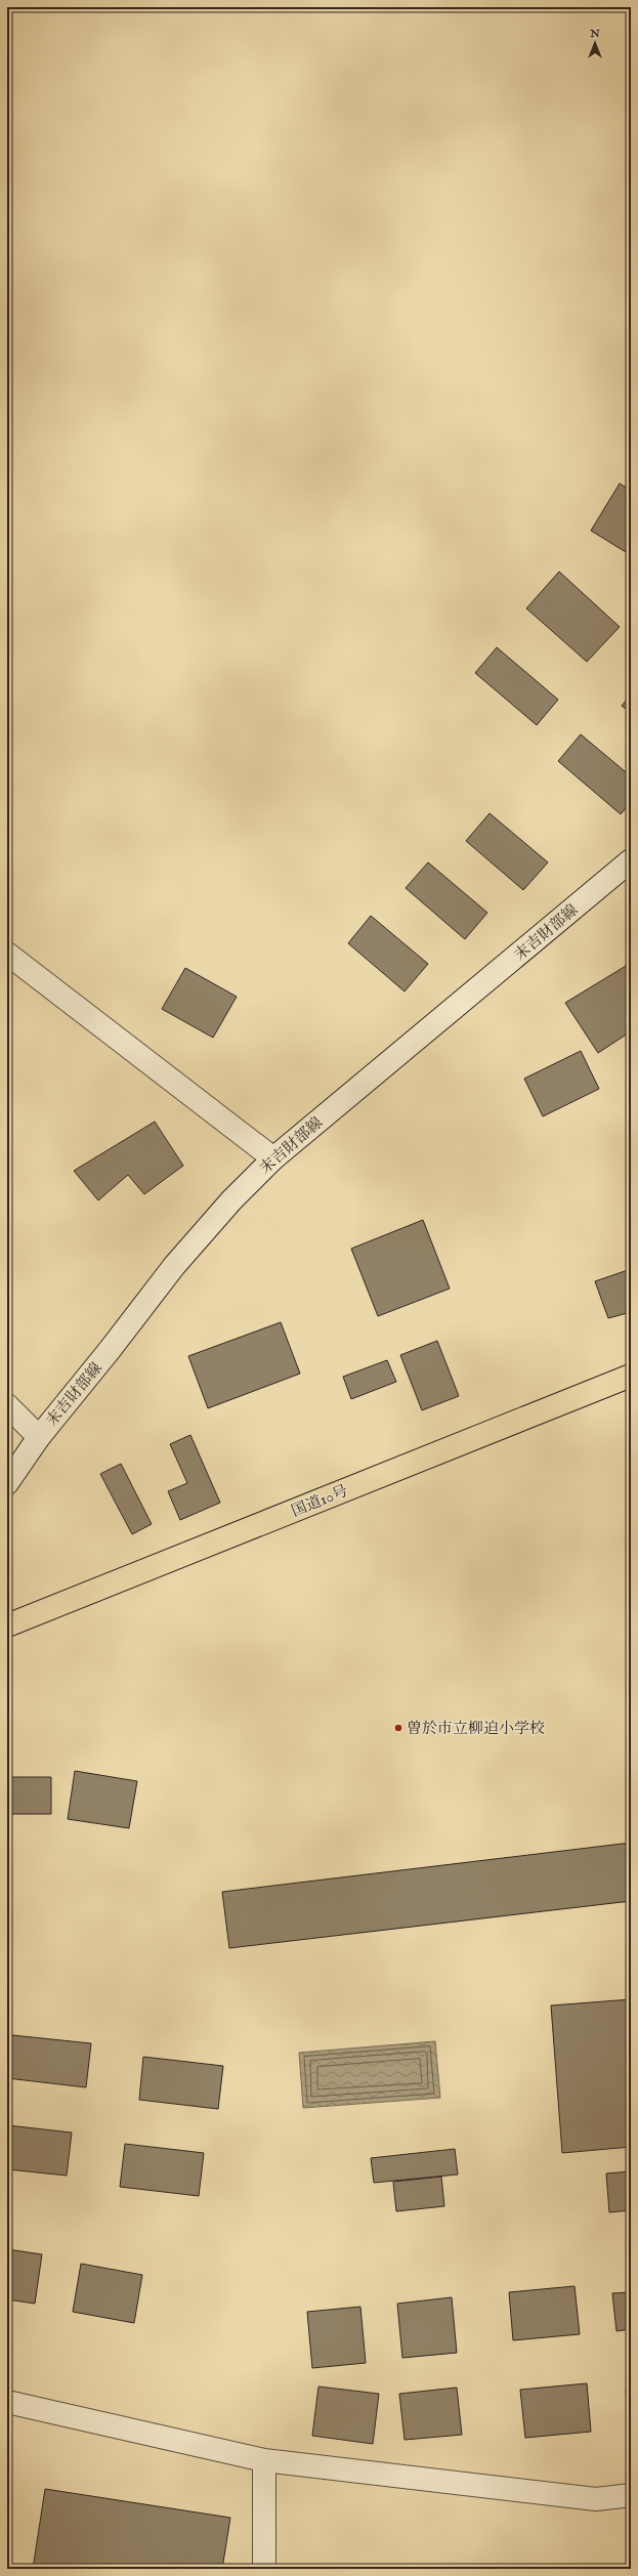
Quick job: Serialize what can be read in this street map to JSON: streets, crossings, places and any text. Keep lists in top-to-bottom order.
{
  "streets": {
    "highway": ["国道10号"],
    "street": ["末吉財部線"]
  },
  "places": ["曽於市立柳迫小学校"],
  "north": "top"
}
